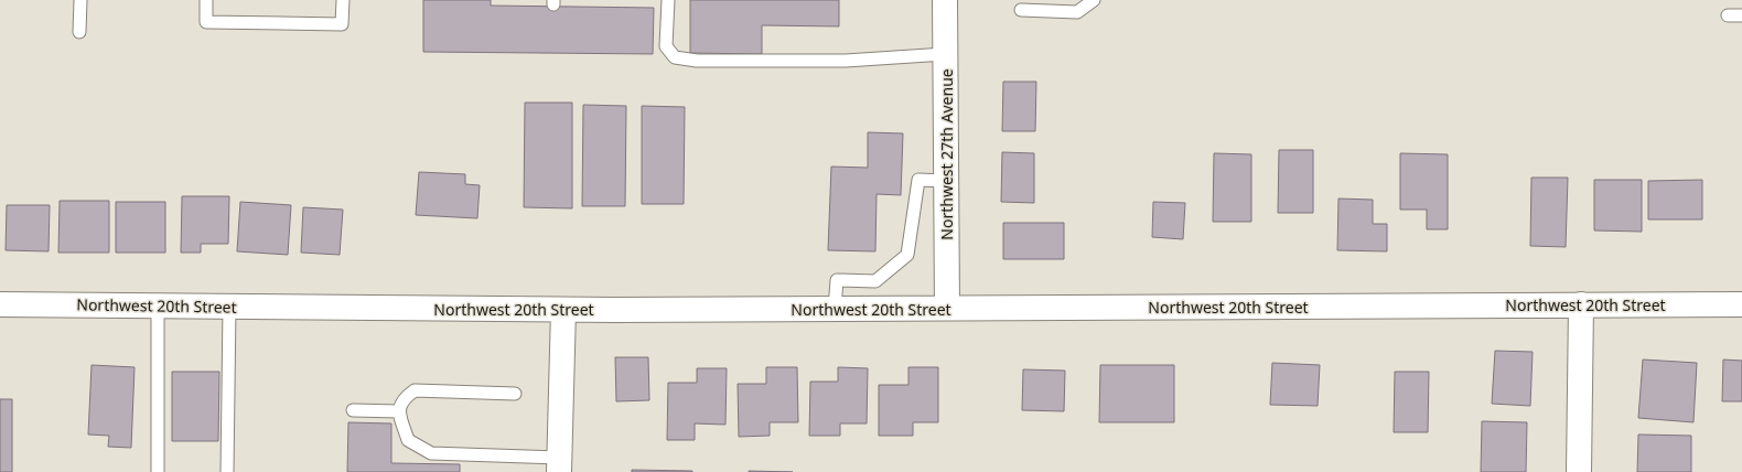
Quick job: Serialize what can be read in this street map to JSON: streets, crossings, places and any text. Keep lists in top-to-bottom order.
{
  "streets": {
    "street": ["Northwest 27th Avenue", "Northwest 20th Street"]
  },
  "crossings": [
    ["Northwest 27th Avenue", "Northwest 20th Street"]
  ]
}
